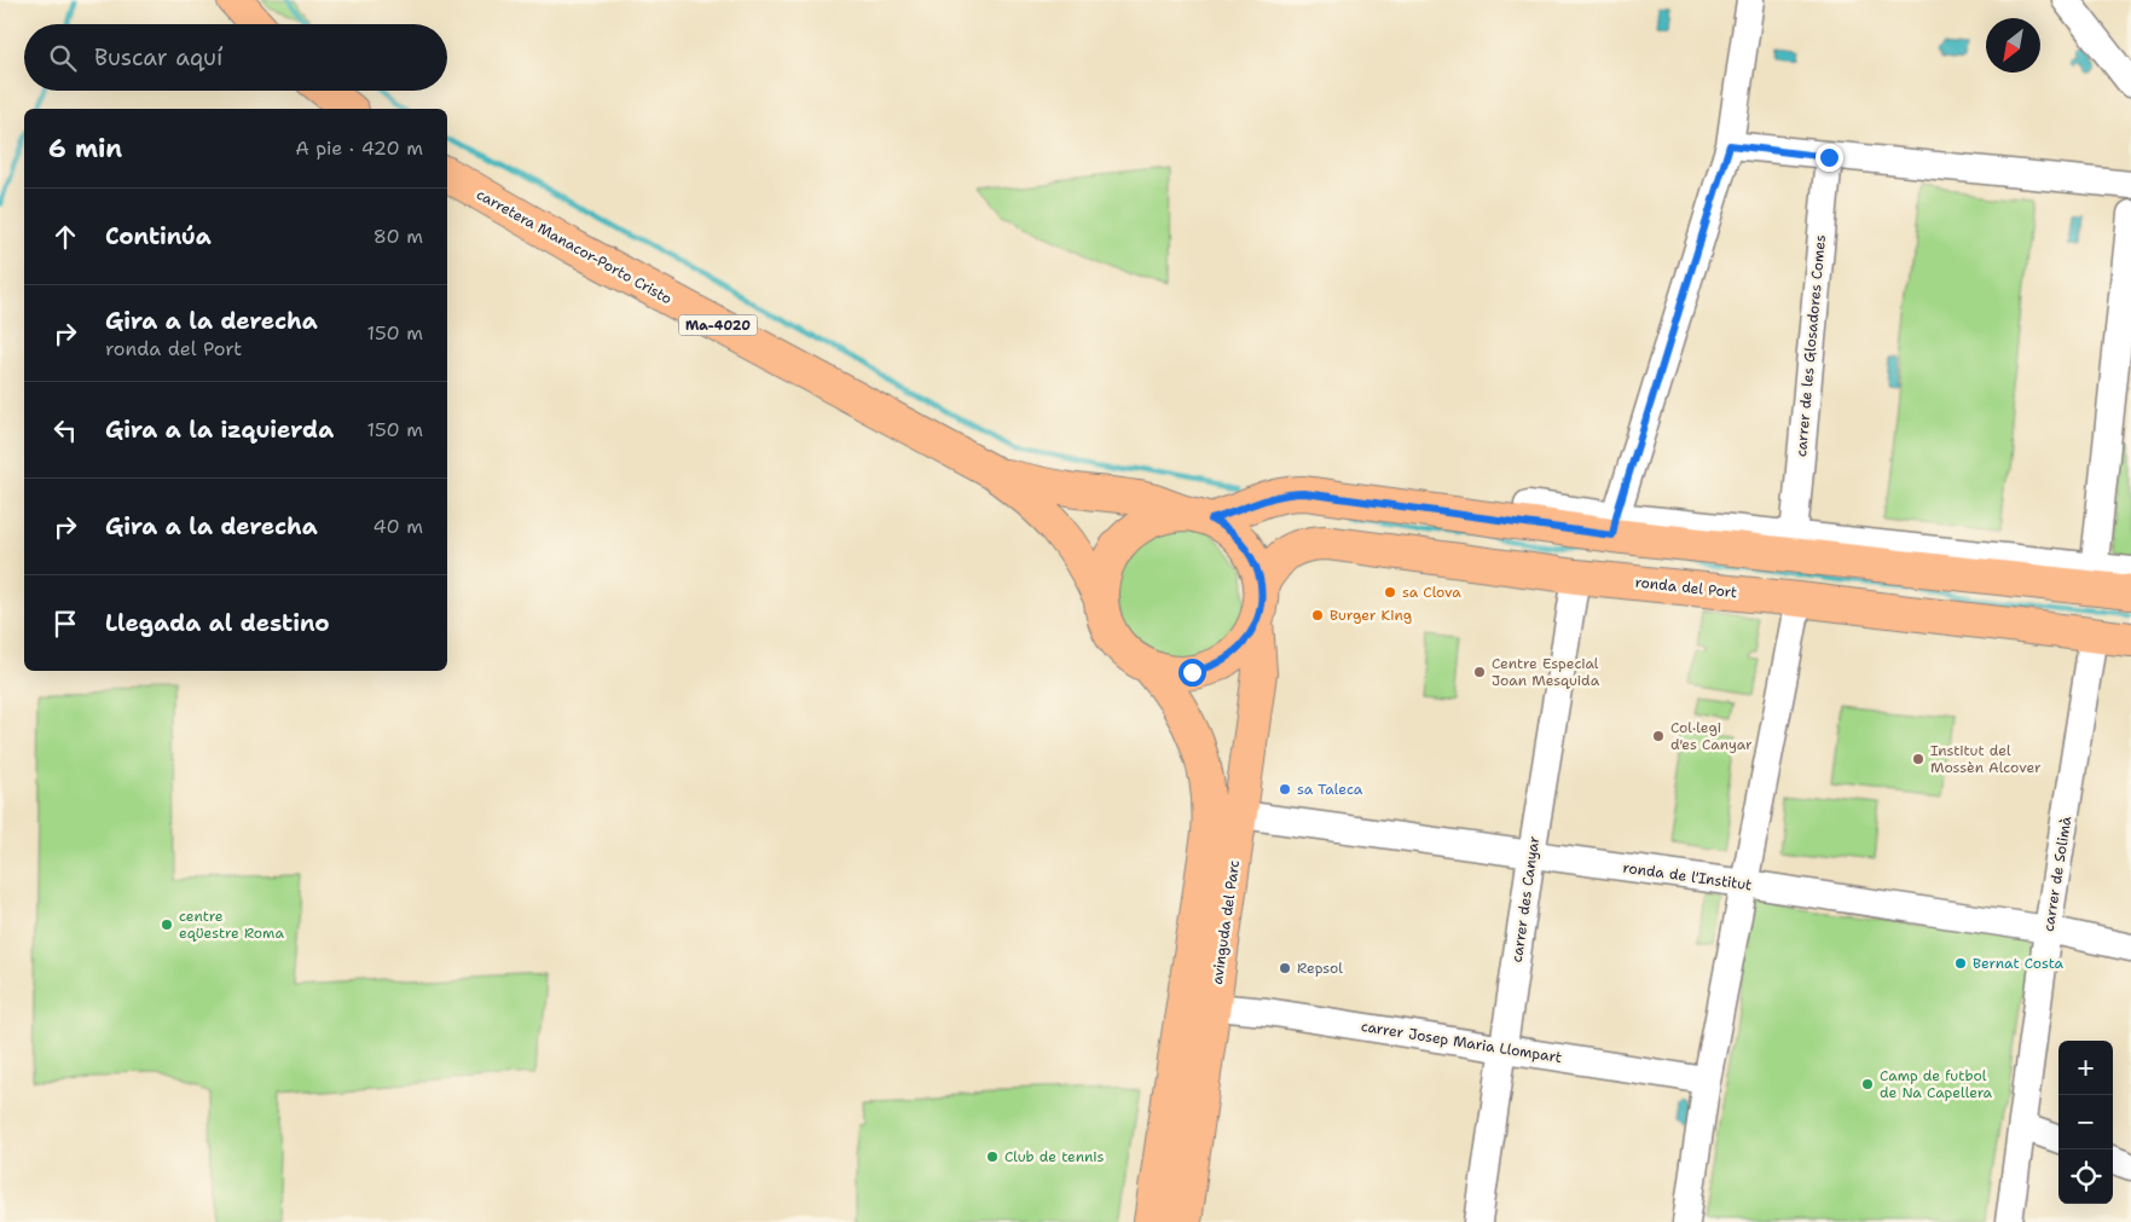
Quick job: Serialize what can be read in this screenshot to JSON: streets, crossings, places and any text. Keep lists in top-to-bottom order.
{
  "streets": {
    "main road": [
      "carretera Manacor-Porto Cristo",
      "Ma-4020",
      "ronda del Port",
      "avinguda del Parc"
    ],
    "street": [
      "carrer de les Glosadores Comes",
      "carrer de Solimà",
      "ronda de l'Institut",
      "carrer des Canyar",
      "carrer Josep Maria Llompart"
    ]
  },
  "crossings": [
    ["carretera Manacor-Porto Cristo", "Ma-4020"],
    ["Ma-4020", "ronda del Port"],
    ["Ma-4020", "avinguda del Parc"],
    ["ronda del Port", "carrer de Solimà"],
    ["ronda del Port", "carrer des Canyar"],
    ["ronda del Port", "avinguda del Parc"],
    ["carrer de Solimà", "ronda de l'Institut"],
    ["ronda de l'Institut", "carrer des Canyar"],
    ["ronda de l'Institut", "avinguda del Parc"],
    ["carrer des Canyar", "carrer Josep Maria Llompart"],
    ["avinguda del Parc", "carrer Josep Maria Llompart"]
  ],
  "places": [
    "sa Clova",
    "Burger King",
    "Centre Especial Joan Mesquida",
    "Col·legi d'es Canyar",
    "Institut del Mossèn Alcover",
    "sa Taleca",
    "centre eqüestre Roma",
    "Bernat Costa",
    "Repsol",
    "Camp de futbol de Na Capellera",
    "Club de tennis"
  ],
  "north": "bottom left",
  "page": {
    "search": "Buscar aquí",
    "heading": ["6 min", "A pie · 420 m"],
    "list": [
      ["Continúa", "80 m"],
      ["Gira a la derecha", "ronda del Port", "150 m"],
      ["Gira a la izquierda", "150 m"],
      ["Gira a la derecha", "40 m"],
      "Llegada al destino"
    ],
    "map_buttons": ["+", "−"]
  }
}
